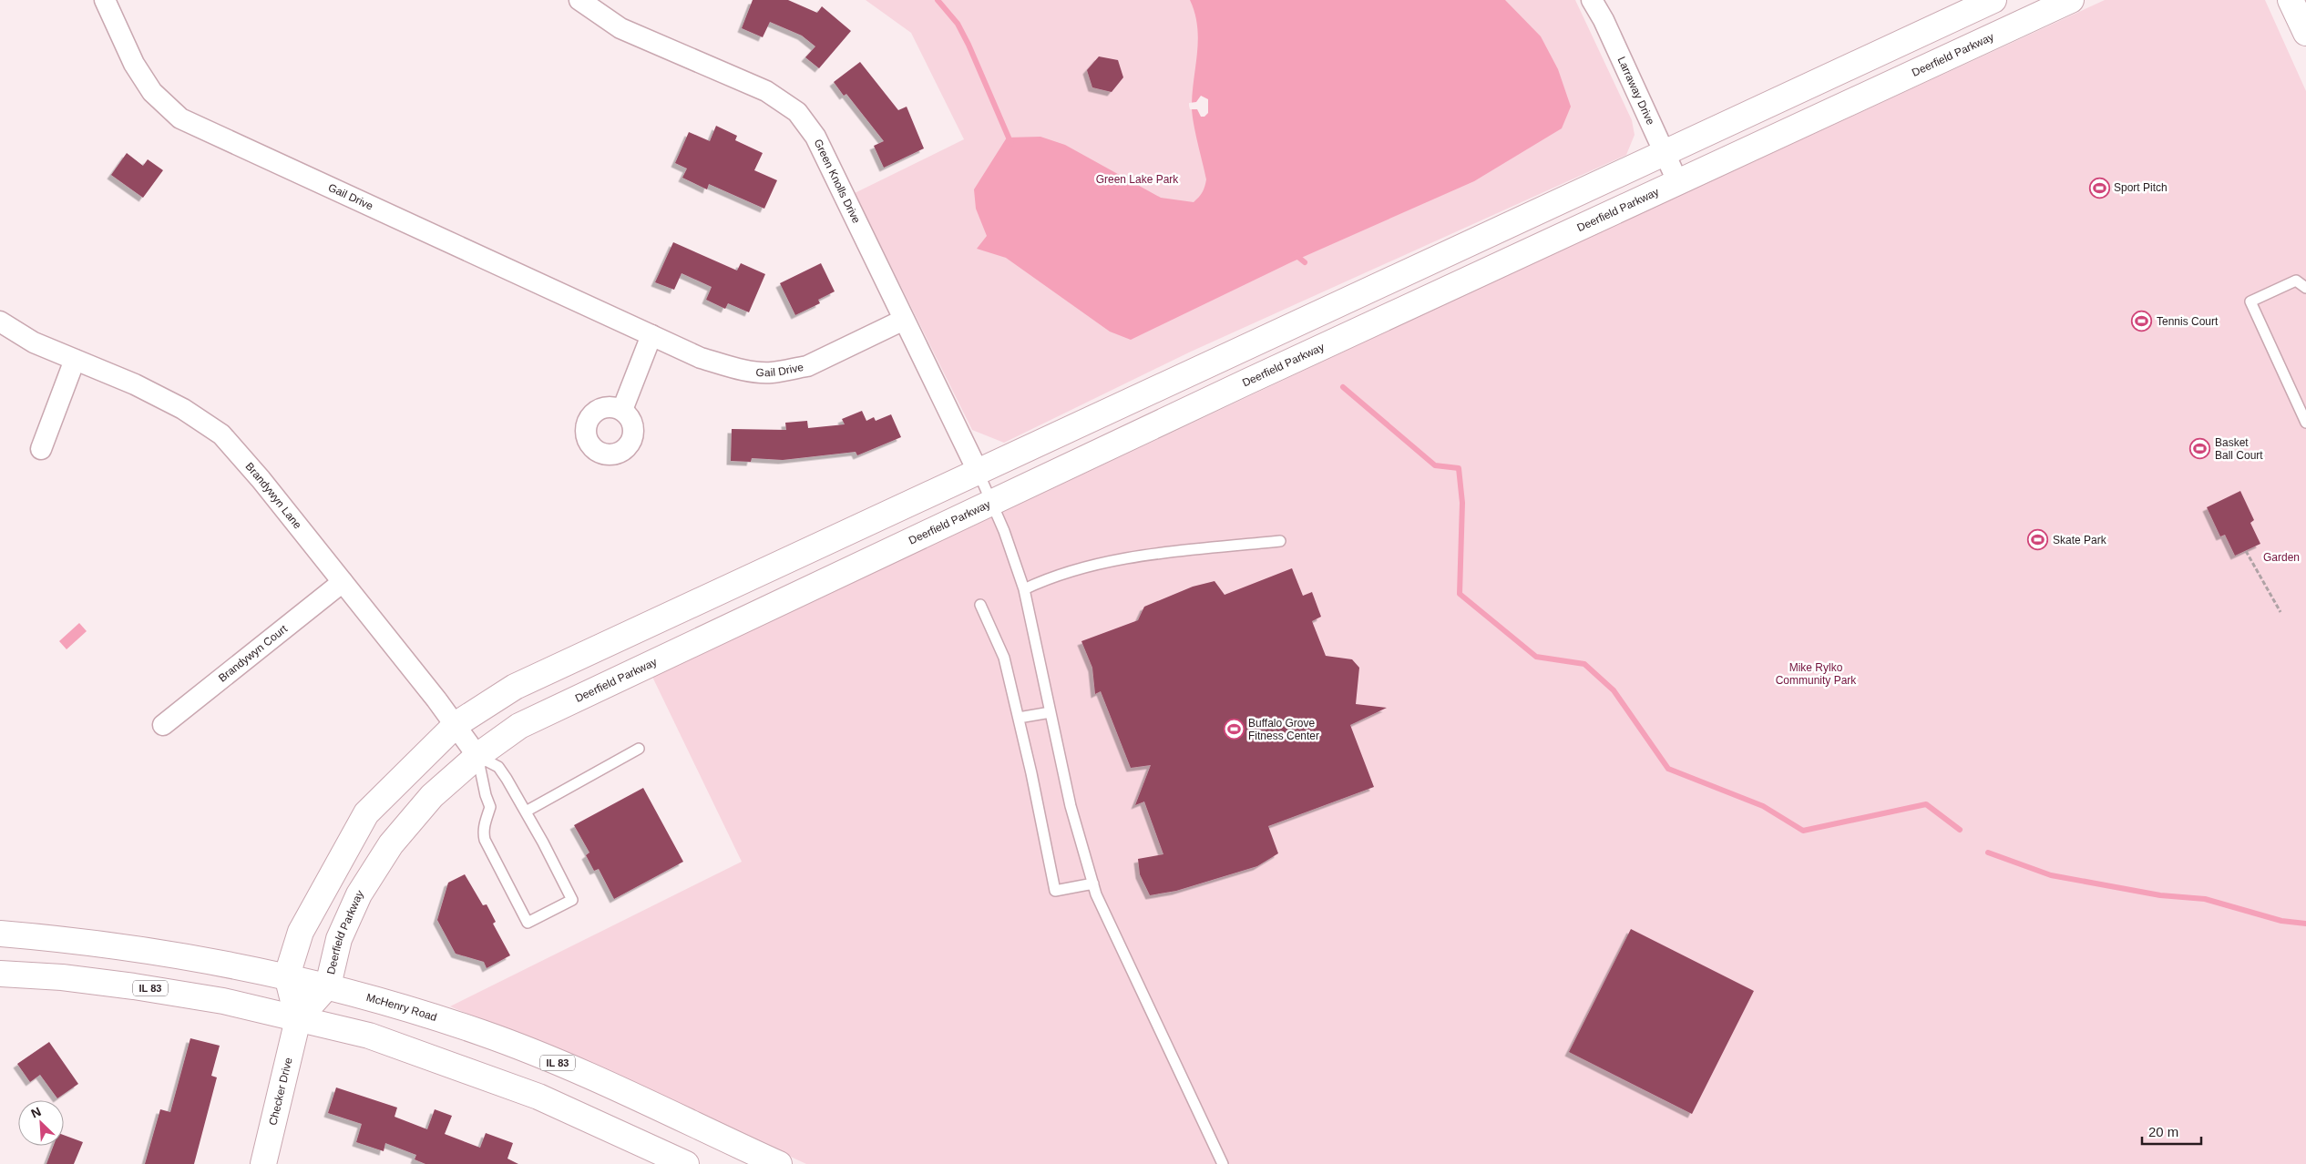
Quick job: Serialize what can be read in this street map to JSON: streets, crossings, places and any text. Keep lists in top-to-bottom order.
{
  "streets": {
    "main road": [
      "Deerfield Parkway",
      "IL 83",
      "McHenry Road",
      "Checker Drive"
    ],
    "street": [
      "Larraway Drive",
      "Green Knolls Drive",
      "Gail Drive",
      "Brandywyn Lane",
      "Brandywyn Court"
    ]
  },
  "crossings": [
    ["Deerfield Parkway", "Larraway Drive"],
    ["Deerfield Parkway", "Brandywyn Lane"],
    ["Deerfield Parkway", "IL 83"],
    ["Deerfield Parkway", "McHenry Road"],
    ["Deerfield Parkway", "Checker Drive"],
    ["Green Knolls Drive", "Gail Drive"],
    ["Brandywyn Lane", "Brandywyn Court"],
    ["IL 83", "Checker Drive"]
  ],
  "parks": ["Green Lake Park", "Garden", "Mike Rylko Community Park"],
  "places": {
    "sports": [
      "Sport Pitch",
      "Tennis Court",
      "Basket Ball Court",
      "Skate Park",
      "Buffalo Grove Fitness Center"
    ]
  },
  "scale_bar": "20 m",
  "north": "top left"
}
